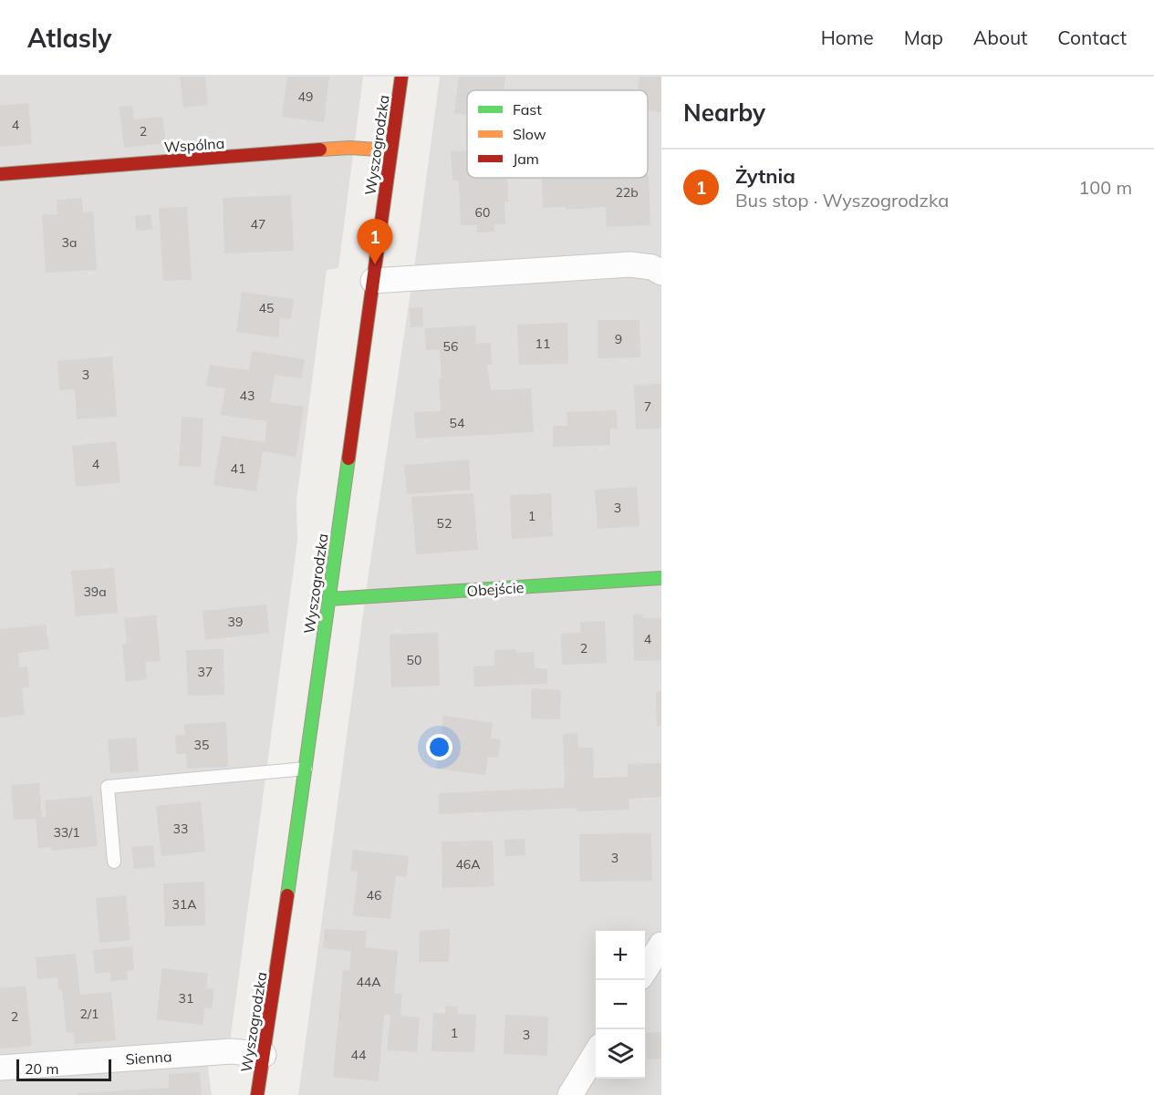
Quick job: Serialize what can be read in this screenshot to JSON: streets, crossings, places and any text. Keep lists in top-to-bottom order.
{
  "streets": {
    "street": [
      "Wspólna",
      "Wyszogrodzka",
      "Obejście",
      "Sienna"
    ]
  },
  "crossings": [
    ["Wspólna", "Wyszogrodzka"],
    ["Wyszogrodzka", "Obejście"],
    ["Wyszogrodzka", "Sienna"]
  ],
  "house_numbers": [
    "49",
    "4",
    "2",
    "22b",
    "60",
    "47",
    "3a",
    "45",
    "9",
    "11",
    "56",
    "3",
    "43",
    "7",
    "54",
    "4",
    "41",
    "3",
    "1",
    "52",
    "39a",
    "39",
    "4",
    "2",
    "50",
    "37",
    "35",
    "33",
    "33/1",
    "3",
    "46A",
    "46",
    "31A",
    "44A",
    "31",
    "2/1",
    "2",
    "1",
    "3",
    "44"
  ],
  "legend": ["Fast", "Slow", "Jam"],
  "scale_bar": "20 m",
  "page": {
    "header": "Atlasly",
    "nav": [
      "Home",
      "Map",
      "About",
      "Contact"
    ],
    "heading": "Nearby",
    "list": [
      {
        "mark": "1",
        "name": "Żytnia",
        "note": "Bus stop · Wyszogrodzka",
        "value": "100 m"
      }
    ],
    "pins": "1",
    "map_buttons": ["+", "−"],
    "scale": "20 m"
  }
}
